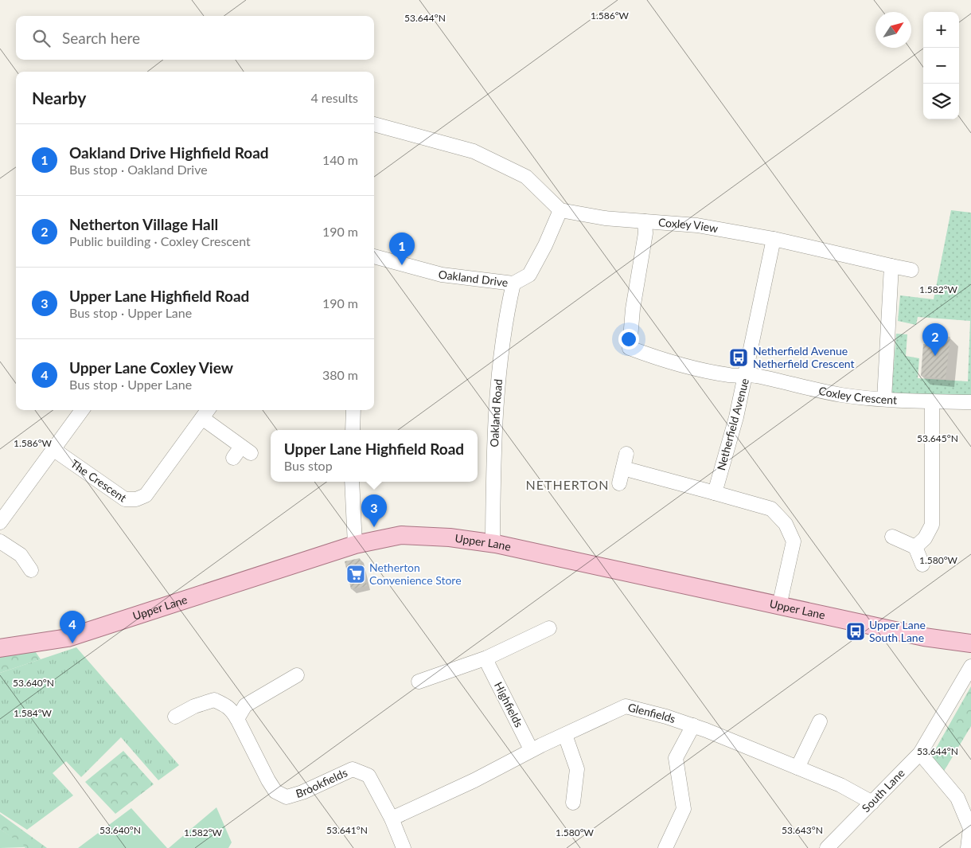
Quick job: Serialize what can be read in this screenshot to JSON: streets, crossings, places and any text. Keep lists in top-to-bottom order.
{
  "streets": {
    "main road": ["Upper Lane"],
    "street": [
      "Coxley View",
      "Oakland Drive",
      "Coxley Crescent",
      "Oakland Road",
      "Netherfield Avenue",
      "The Crescent",
      "Highfields",
      "Glenfields",
      "Brookfields",
      "South Lane"
    ]
  },
  "crossings": [
    ["Coxley View", "Oakland Drive"],
    ["Coxley View", "Coxley Crescent"],
    ["Coxley View", "Netherfield Avenue"],
    ["Oakland Drive", "Oakland Road"],
    ["Coxley Crescent", "Netherfield Avenue"],
    ["Oakland Road", "Upper Lane"],
    ["Highfields", "Glenfields"],
    ["Glenfields", "Brookfields"],
    ["Glenfields", "South Lane"]
  ],
  "districts": ["NETHERTON"],
  "places": {
    "bus stop": ["Netherfield Avenue Netherfield Crescent", "Upper Lane South Lane"],
    "supermarket": ["Netherton Convenience Store"]
  },
  "north": "top right",
  "page": {
    "map_buttons": ["+", "−"],
    "search": "Search here",
    "heading": ["Nearby", "4 results"],
    "list": [
      {
        "mark": "1",
        "name": "Oakland Drive Highfield Road",
        "note": "Bus stop · Oakland Drive",
        "value": "140 m"
      },
      {
        "mark": "2",
        "name": "Netherton Village Hall",
        "note": "Public building · Coxley Crescent",
        "value": "190 m"
      },
      {
        "mark": "3",
        "name": "Upper Lane Highfield Road",
        "note": "Bus stop · Upper Lane",
        "value": "190 m"
      },
      {
        "mark": "4",
        "name": "Upper Lane Coxley View",
        "note": "Bus stop · Upper Lane",
        "value": "380 m"
      }
    ],
    "pins": [
      "1",
      "2",
      "3",
      "4"
    ],
    "popup": ["Upper Lane Highfield Road", "Bus stop"]
  },
  "coordinates": [
    "1.586°W",
    "53.644°N",
    "1.582°W",
    "53.645°N",
    "1.580°W",
    "53.640°N",
    "1.584°W",
    "53.641°N",
    "53.643°N"
  ]
}
